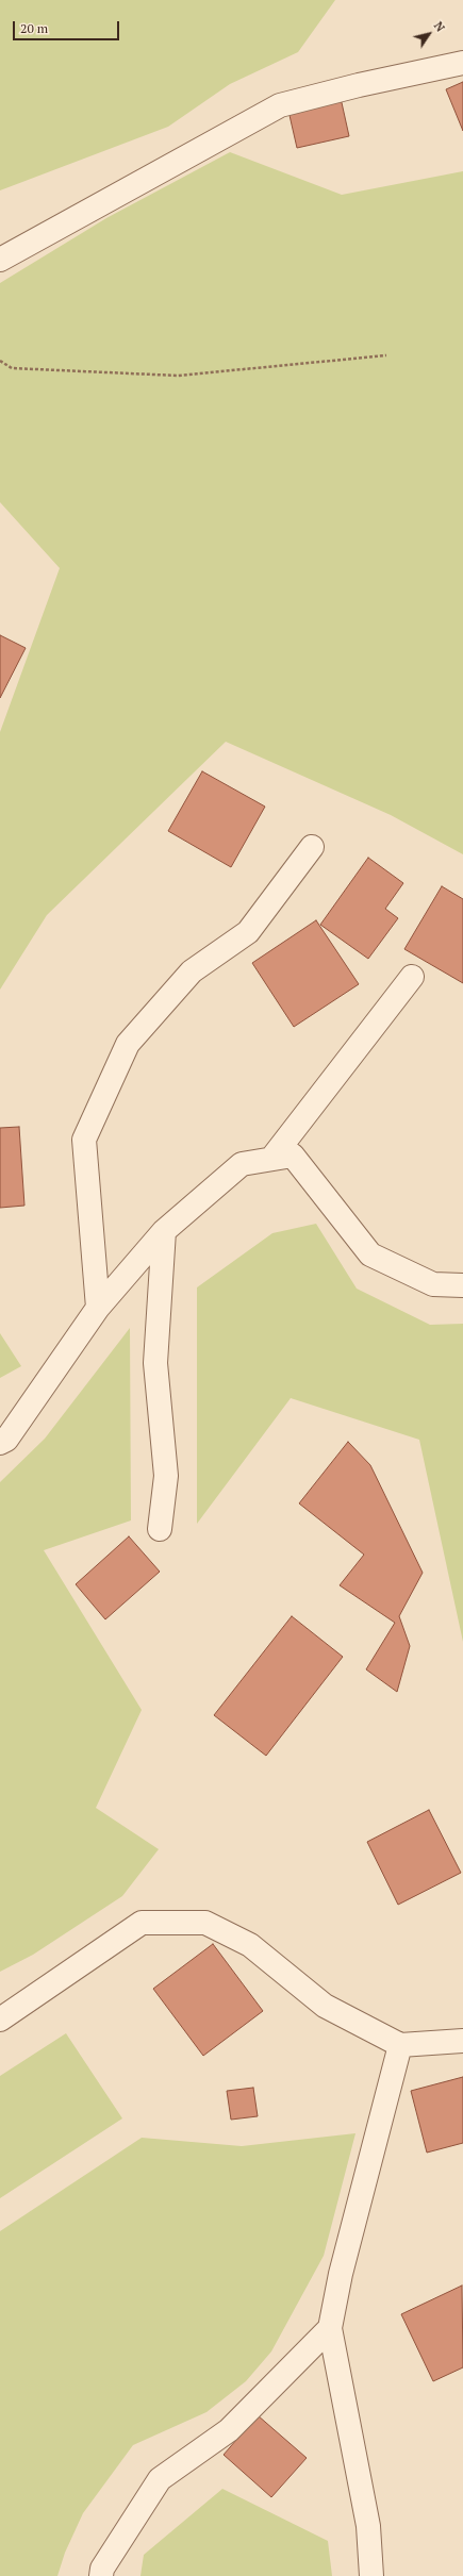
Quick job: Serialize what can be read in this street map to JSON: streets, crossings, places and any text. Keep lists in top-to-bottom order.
{
  "scale_bar": "20 m",
  "north": "top right"
}
